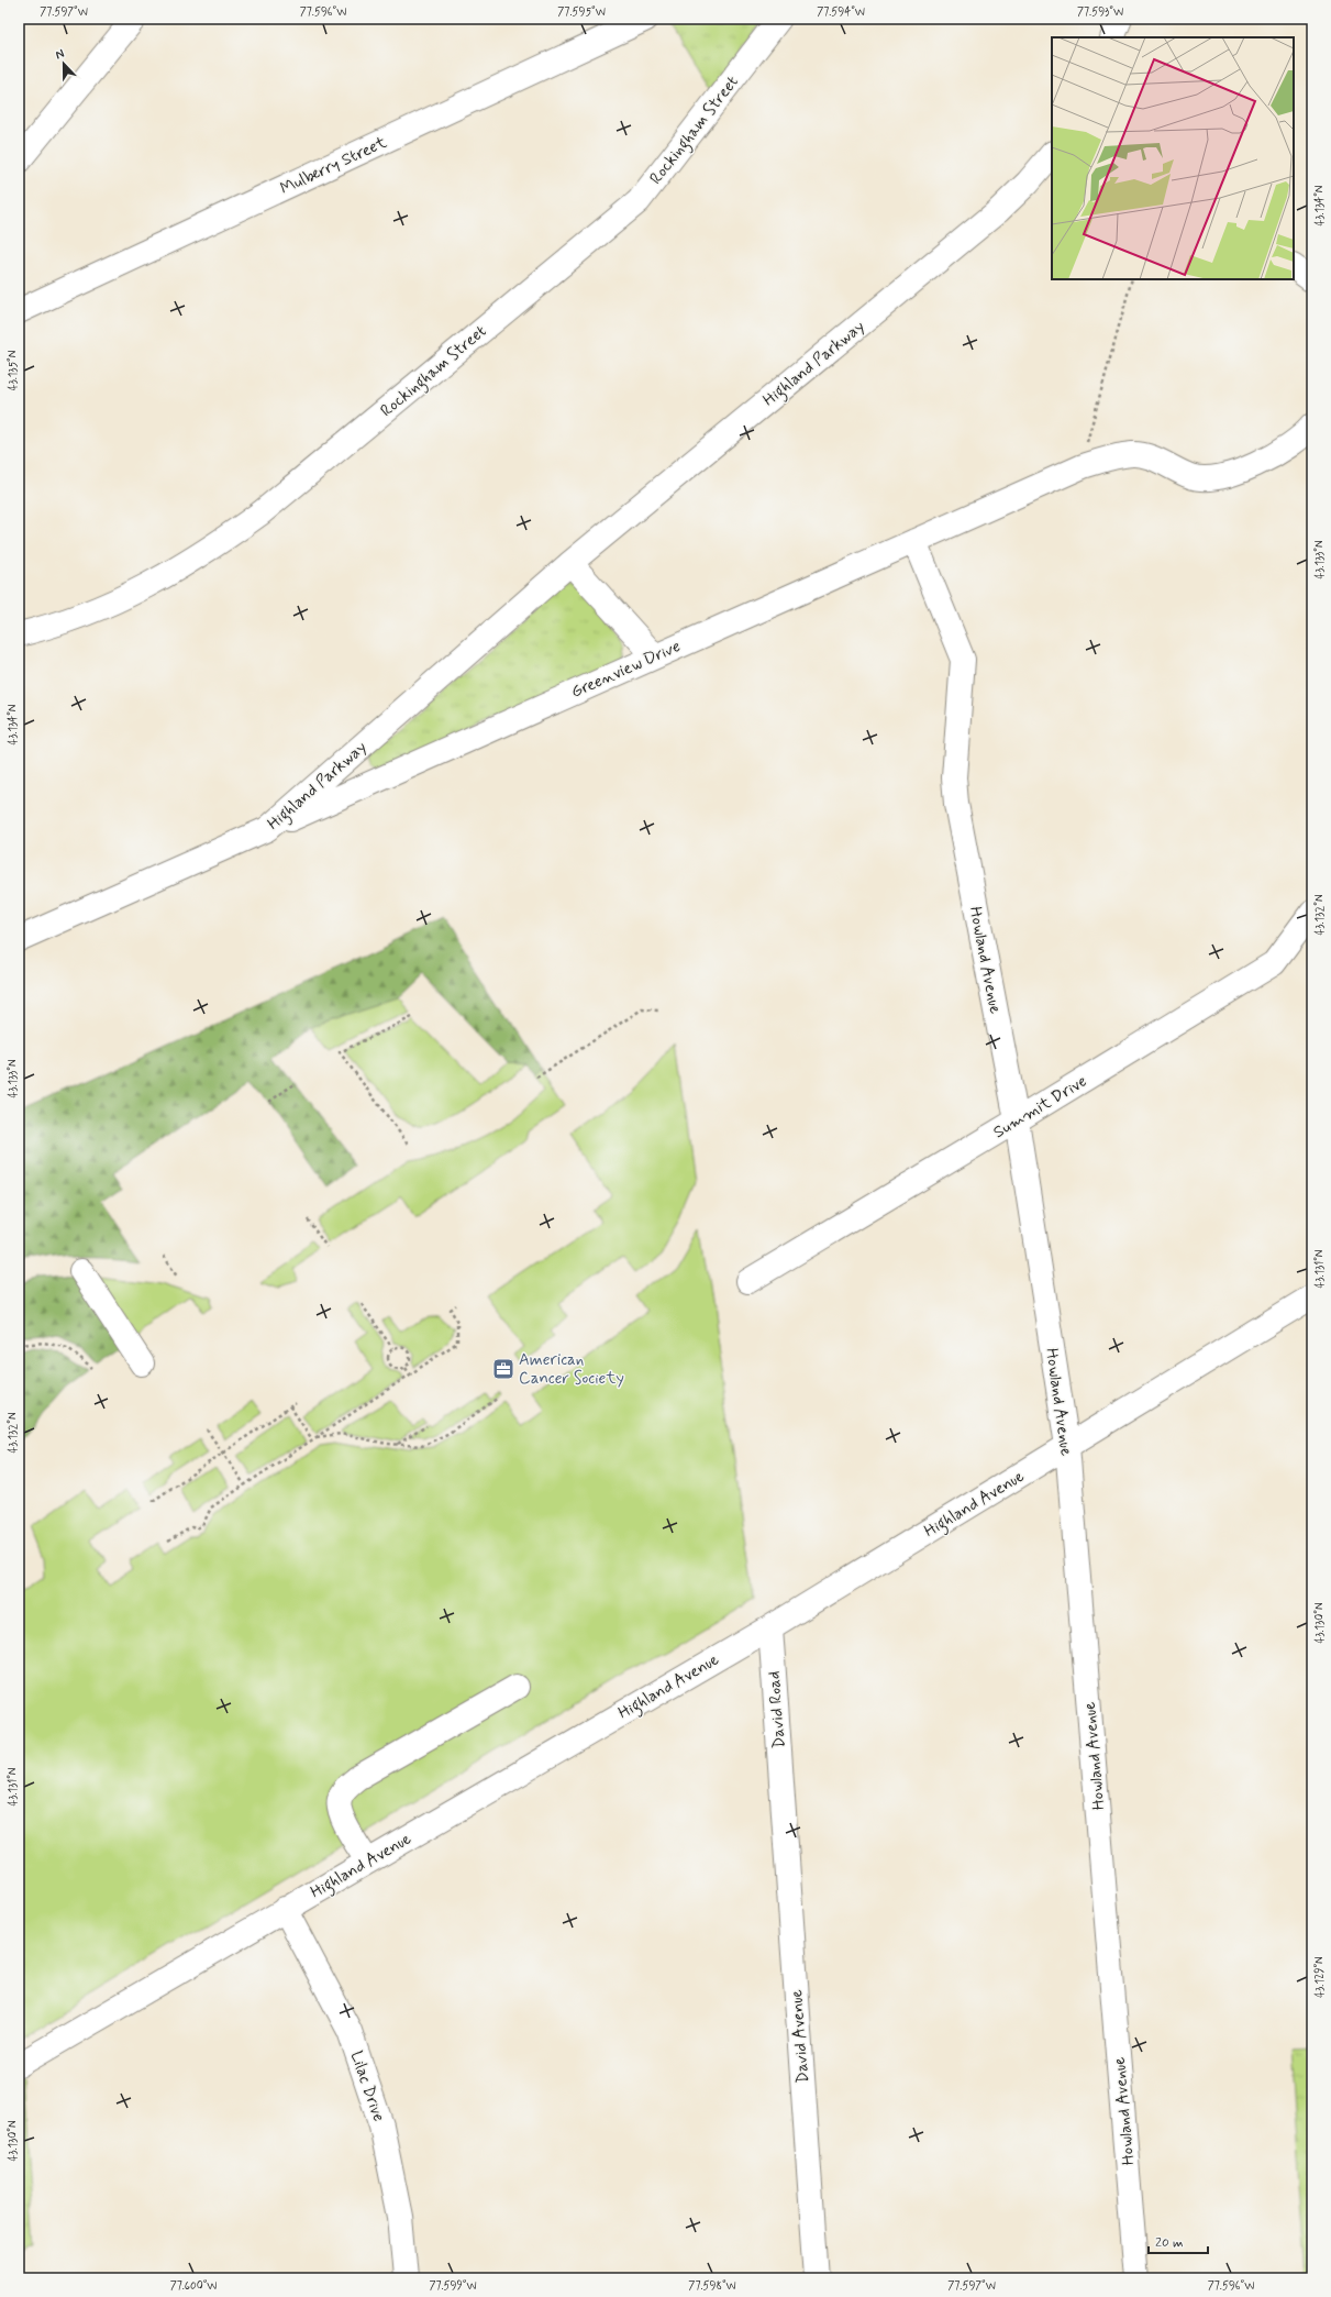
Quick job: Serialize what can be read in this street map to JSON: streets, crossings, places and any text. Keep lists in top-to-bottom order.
{
  "streets": {
    "street": [
      "Rockingham Street",
      "Mulberry Street",
      "Highland Parkway",
      "Greenview Drive",
      "Howland Avenue",
      "Summit Drive",
      "Highland Avenue",
      "David Road",
      "David Avenue",
      "Lilac Drive"
    ]
  },
  "crossings": [
    ["Highland Parkway", "Greenview Drive"],
    ["Greenview Drive", "Howland Avenue"],
    ["Howland Avenue", "Summit Drive"],
    ["Howland Avenue", "Highland Avenue"],
    ["Highland Avenue", "David Road"],
    ["Highland Avenue", "Lilac Drive"],
    ["David Road", "David Avenue"]
  ],
  "places": {
    "office": ["American Cancer Society"]
  },
  "scale_bar": "20 m",
  "north": "top",
  "coordinates": [
    "77.597°W",
    "77.596°W",
    "77.595°W",
    "77.594°W",
    "77.593°W",
    "43.134°N",
    "43.135°N",
    "43.133°N",
    "43.132°N",
    "43.131°N",
    "43.130°N",
    "43.129°N",
    "77.600°W",
    "77.599°W",
    "77.598°W"
  ]
}
